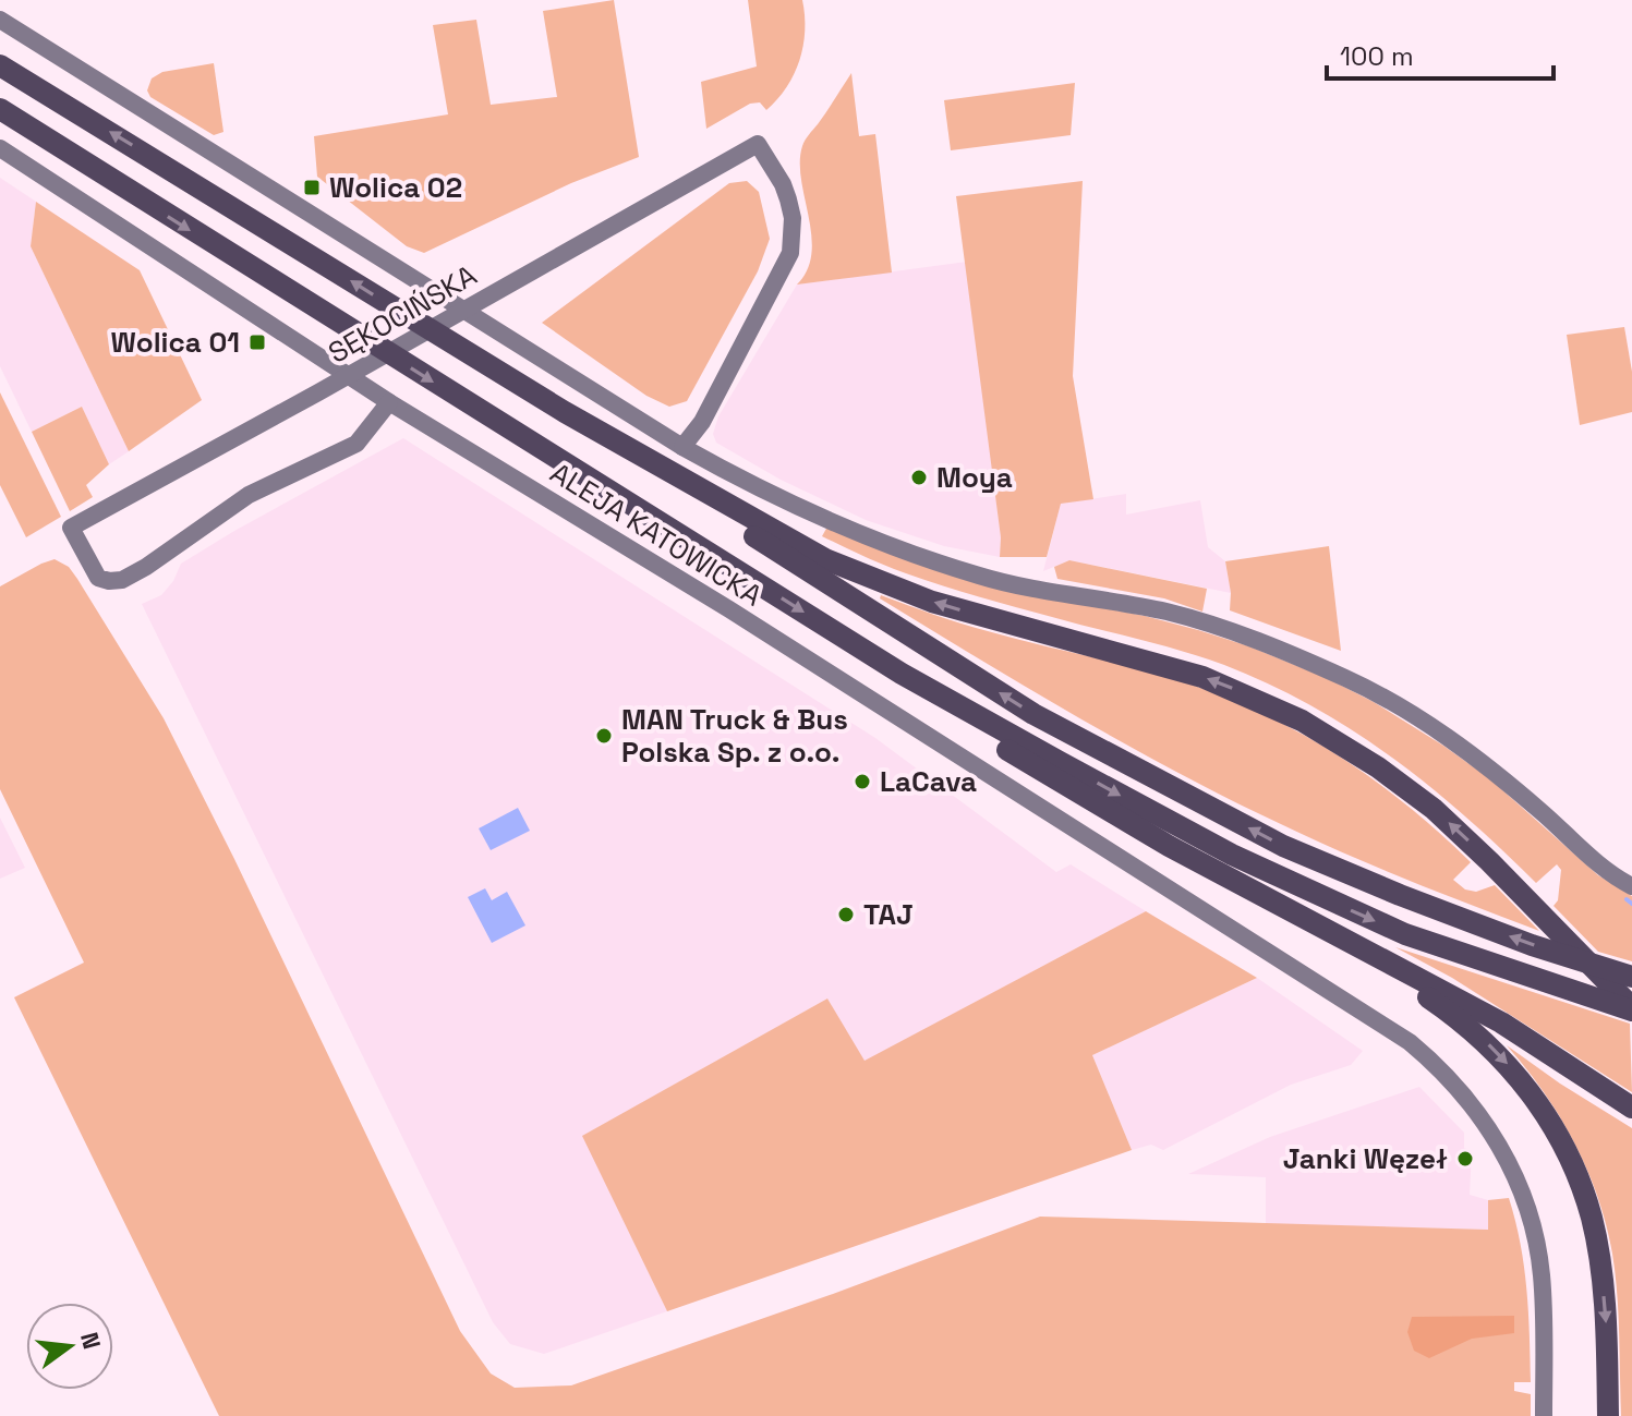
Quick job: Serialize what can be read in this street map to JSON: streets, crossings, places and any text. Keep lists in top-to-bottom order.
{
  "streets": {
    "street": ["SĘKOCIŃSKA", "ALEJA KATOWICKA"]
  },
  "crossings": [
    ["SĘKOCIŃSKA", "ALEJA KATOWICKA"]
  ],
  "places": {
    "transit": ["Wolica 02", "Wolica 01"],
    "other": [
      "Moya",
      "MAN Truck & Bus Polska Sp. z o.o.",
      "LaCava",
      "TAJ",
      "Janki Węzeł"
    ]
  },
  "scale_bar": "100 m",
  "north": "right"
}
